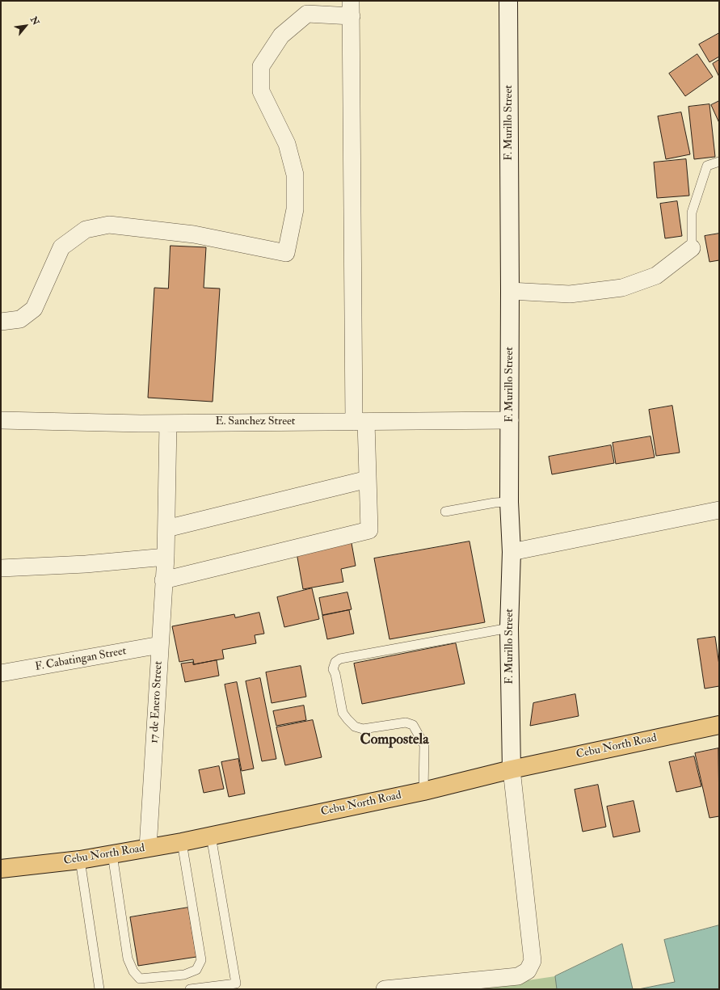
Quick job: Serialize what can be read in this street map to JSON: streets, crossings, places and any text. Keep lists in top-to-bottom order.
{
  "streets": {
    "highway": ["Cebu North Road"],
    "street": [
      "F. Murillo Street",
      "E. Sanchez Street",
      "F. Cabatingan Street",
      "17 de Enero Street"
    ]
  },
  "crossings": [
    ["F. Murillo Street", "E. Sanchez Street"],
    ["F. Murillo Street", "Cebu North Road"],
    ["E. Sanchez Street", "17 de Enero Street"],
    ["F. Cabatingan Street", "17 de Enero Street"],
    ["17 de Enero Street", "Cebu North Road"]
  ],
  "districts": ["Compostela"],
  "north": "top right"
}
